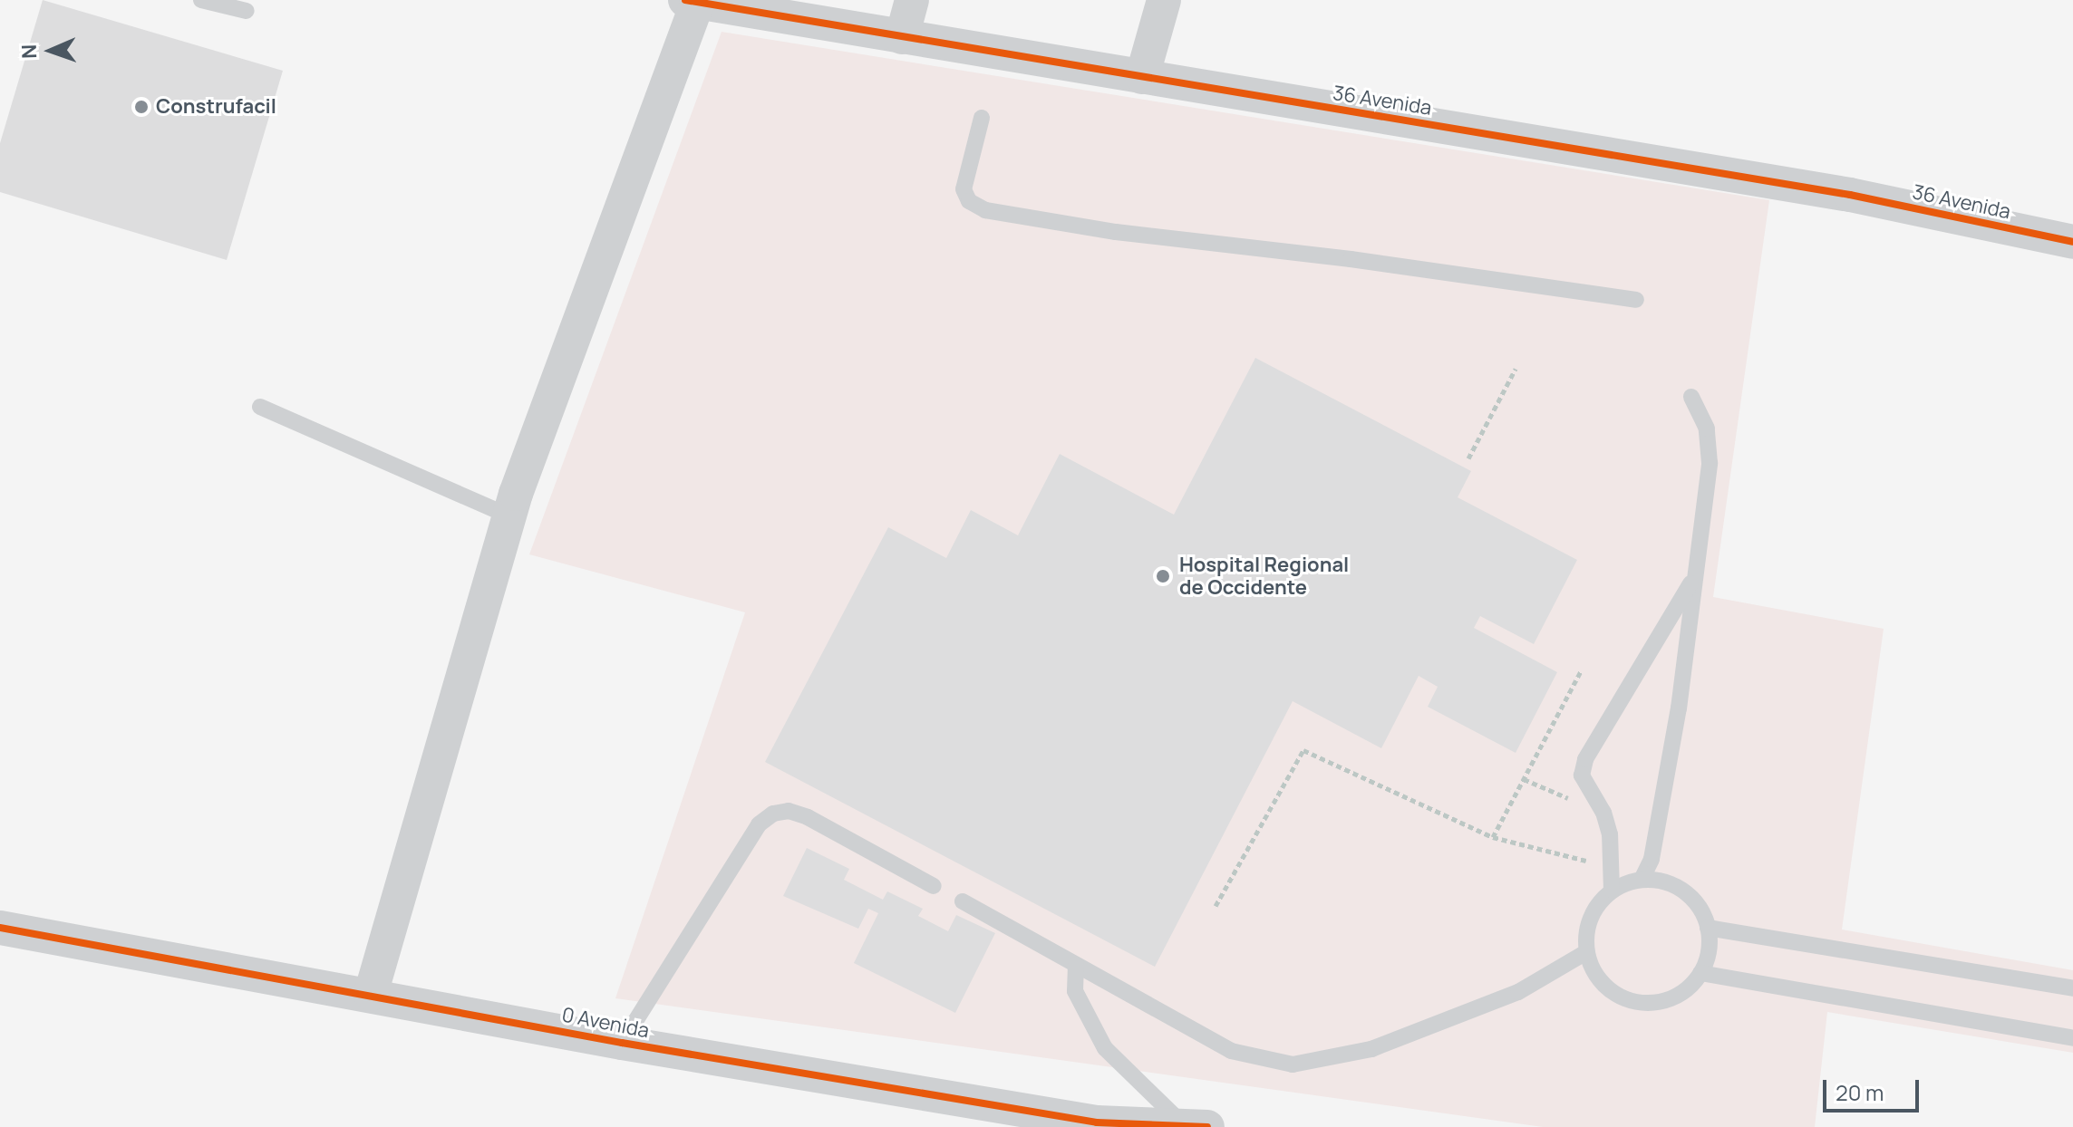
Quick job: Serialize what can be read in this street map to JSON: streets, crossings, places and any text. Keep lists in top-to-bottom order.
{
  "streets": {
    "street": ["36 Avenida", "0 Avenida"]
  },
  "places": ["Construfacil", "Hospital Regional de Occidente"],
  "scale_bar": "20 m",
  "north": "left"
}
